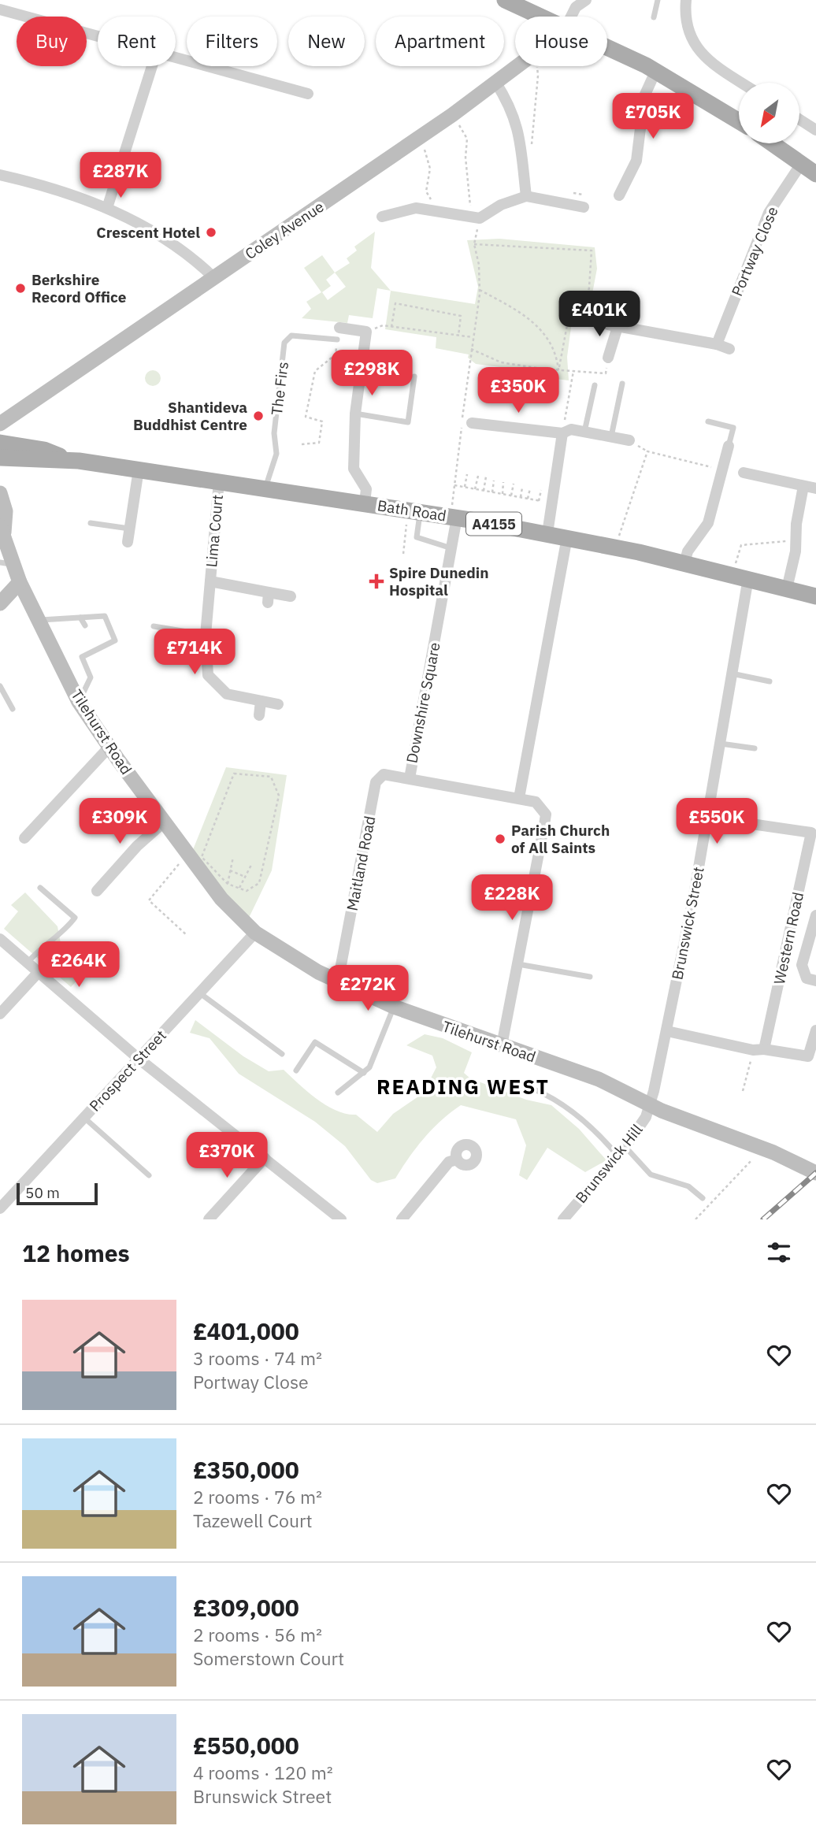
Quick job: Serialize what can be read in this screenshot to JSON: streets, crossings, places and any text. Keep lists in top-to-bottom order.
{
  "streets": {
    "main road": ["Bath Road", "A4155"],
    "street": [
      "Coley Avenue",
      "Portway Close",
      "Lima Court",
      "Downshire Square",
      "Tilehurst Road",
      "Maitland Road",
      "Brunswick Street",
      "Western Road",
      "Prospect Street",
      "Brunswick Hill"
    ],
    "lane": ["The Firs"]
  },
  "crossings": [
    ["The Firs", "Bath Road"],
    ["Bath Road", "Lima Court"],
    ["Bath Road", "Downshire Square"],
    ["Bath Road", "Brunswick Street"],
    ["Downshire Square", "Tilehurst Road"],
    ["Downshire Square", "Maitland Road"],
    ["Tilehurst Road", "Maitland Road"],
    ["Tilehurst Road", "Brunswick Street"],
    ["Tilehurst Road", "Prospect Street"],
    ["Tilehurst Road", "Brunswick Hill"],
    ["Brunswick Street", "Western Road"],
    ["Brunswick Street", "Brunswick Hill"]
  ],
  "districts": ["READING WEST"],
  "places": {
    "other": [
      "Crescent Hotel",
      "Berkshire Record Office",
      "Shantideva Buddhist Centre",
      "Parish Church of All Saints"
    ],
    "health": ["Spire Dunedin Hospital"]
  },
  "scale_bar": "50 m",
  "north": "bottom left",
  "page": {
    "chip": [
      "Buy",
      "Rent",
      "Filters",
      "New",
      "Apartment",
      "House"
    ],
    "price": [
      "£705K",
      "£287K",
      "£401K",
      "£298K",
      "£350K",
      "£714K",
      "£309K",
      "£550K",
      "£228K",
      "£264K",
      "£272K",
      "£370K"
    ],
    "scale": "50 m",
    "heading": "12 homes",
    "list": [
      {
        "name": "£401,000",
        "note": "3 rooms · 74 m² · Portway Close"
      },
      {
        "name": "£350,000",
        "note": "2 rooms · 76 m² · Tazewell Court"
      },
      {
        "name": "£309,000",
        "note": "2 rooms · 56 m² · Somerstown Court"
      },
      {
        "name": "£550,000",
        "note": "4 rooms · 120 m² · Brunswick Street"
      }
    ]
  }
}
